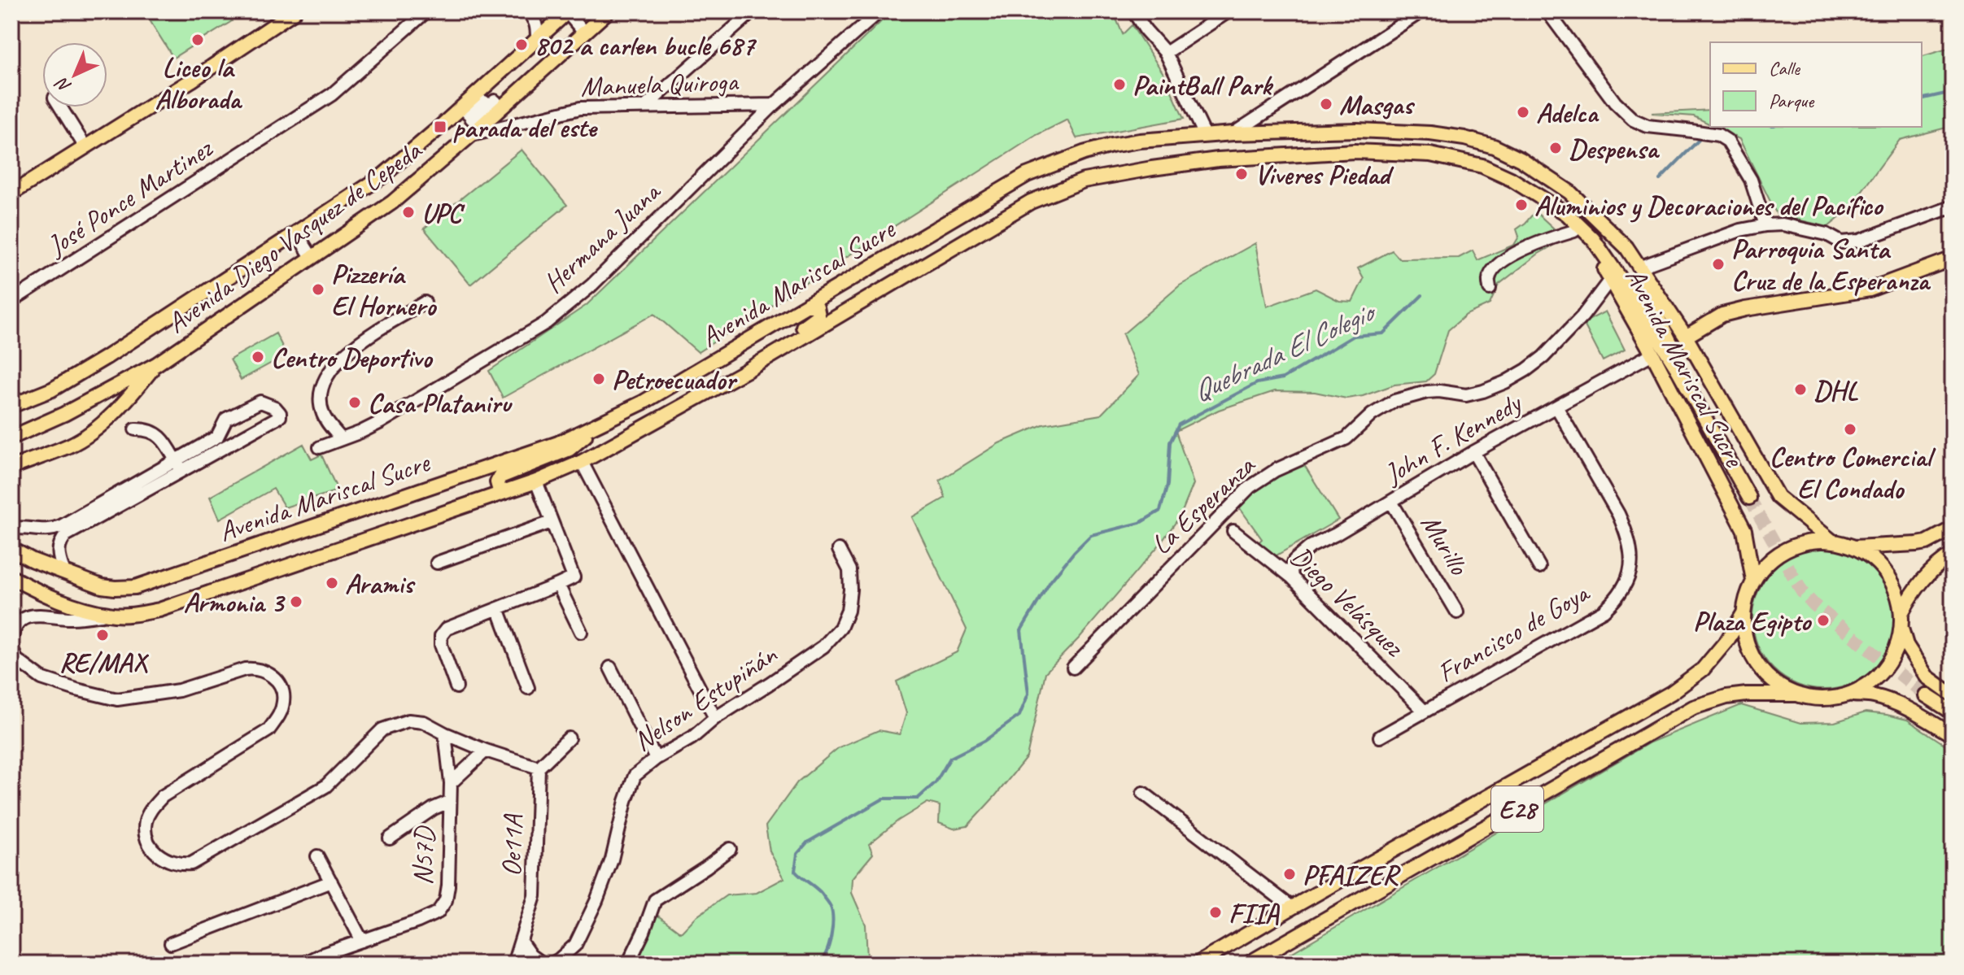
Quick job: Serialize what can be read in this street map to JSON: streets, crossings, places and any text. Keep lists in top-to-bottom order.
{
  "streets": {
    "main road": ["Avenida Diego Vasquez de Cepeda", "Avenida Mariscal Sucre", "E28"],
    "street": [
      "Manuela Quiroga",
      "José Ponce Martinez",
      "Hermana Juana",
      "John F. Kennedy",
      "La Esperanza",
      "Murillo",
      "Diego Velásquez",
      "Francisco de Goya",
      "Nelson Estupiñán",
      "Oe11A",
      "N57D"
    ]
  },
  "crossings": [
    ["Manuela Quiroga", "Avenida Diego Vasquez de Cepeda"],
    ["Manuela Quiroga", "Hermana Juana"],
    ["Avenida Mariscal Sucre", "John F. Kennedy"],
    ["Avenida Mariscal Sucre", "La Esperanza"],
    ["Avenida Mariscal Sucre", "E28"],
    ["John F. Kennedy", "Murillo"],
    ["John F. Kennedy", "Diego Velásquez"],
    ["John F. Kennedy", "Francisco de Goya"],
    ["Diego Velásquez", "Francisco de Goya"]
  ],
  "water": ["Quebrada El Colegio"],
  "places": {
    "other": [
      "Liceo la Alborada",
      "802 a carlen bucle 687",
      "PaintBall Park",
      "Masgas",
      "Adelca",
      "Despensa",
      "Viveres Piedad",
      "Aluminios y Decoraciones del Pacífico",
      "UPC",
      "Parroquia Santa Cruz de la Esperanza",
      "Pizzería El Hornero",
      "Centro Deportivo",
      "Petroecuador",
      "DHL",
      "Casa Plataniru",
      "Centro Comercial El Condado",
      "Aramis",
      "Armonia 3",
      "Plaza Egipto",
      "RE/MAX",
      "PFAIZER",
      "FIIA"
    ],
    "transit": ["parada del este"]
  },
  "legend": ["Calle", "Parque"],
  "north": "bottom left"
}
